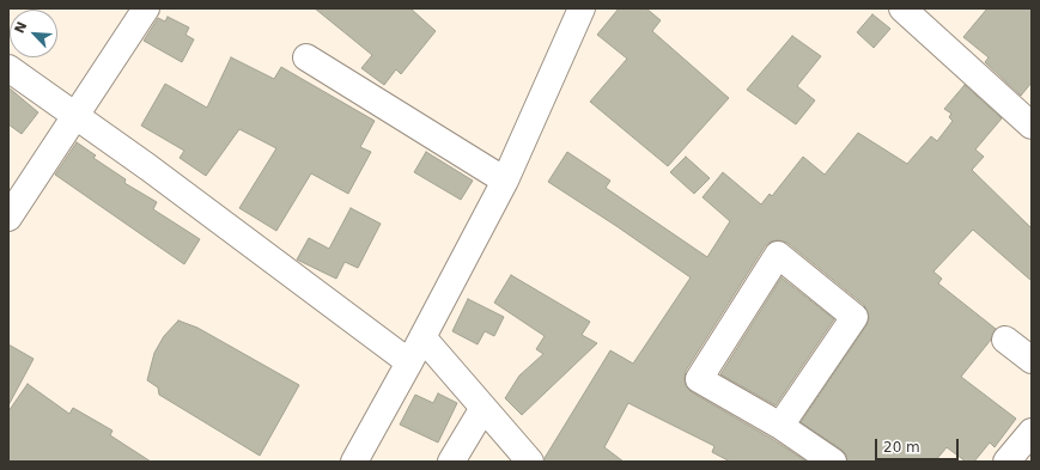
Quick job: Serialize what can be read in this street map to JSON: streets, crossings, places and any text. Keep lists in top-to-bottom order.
{
  "scale_bar": "20 m",
  "north": "top left"
}
